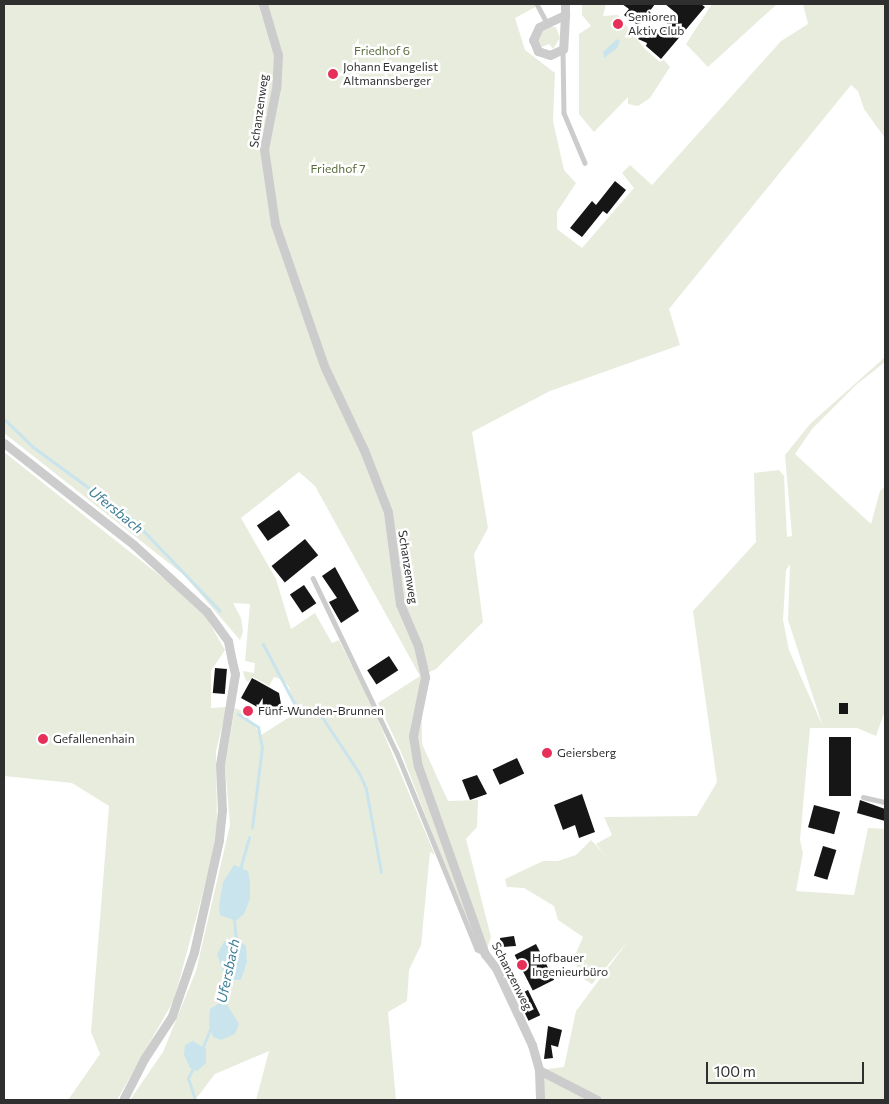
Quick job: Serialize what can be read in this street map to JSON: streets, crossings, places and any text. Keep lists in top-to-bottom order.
{
  "streets": {
    "street": ["Schanzenweg"]
  },
  "water": ["Ufersbach"],
  "parks": ["Friedhof 6", "Friedhof 7"],
  "places": [
    "Senioren Aktiv Club",
    "Johann Evangelist Altmannsberger",
    "Fünf-Wunden-Brunnen",
    "Gefallenenhain",
    "Geiersberg",
    "Hofbauer Ingenieurbüro"
  ],
  "scale_bar": "100 m"
}
